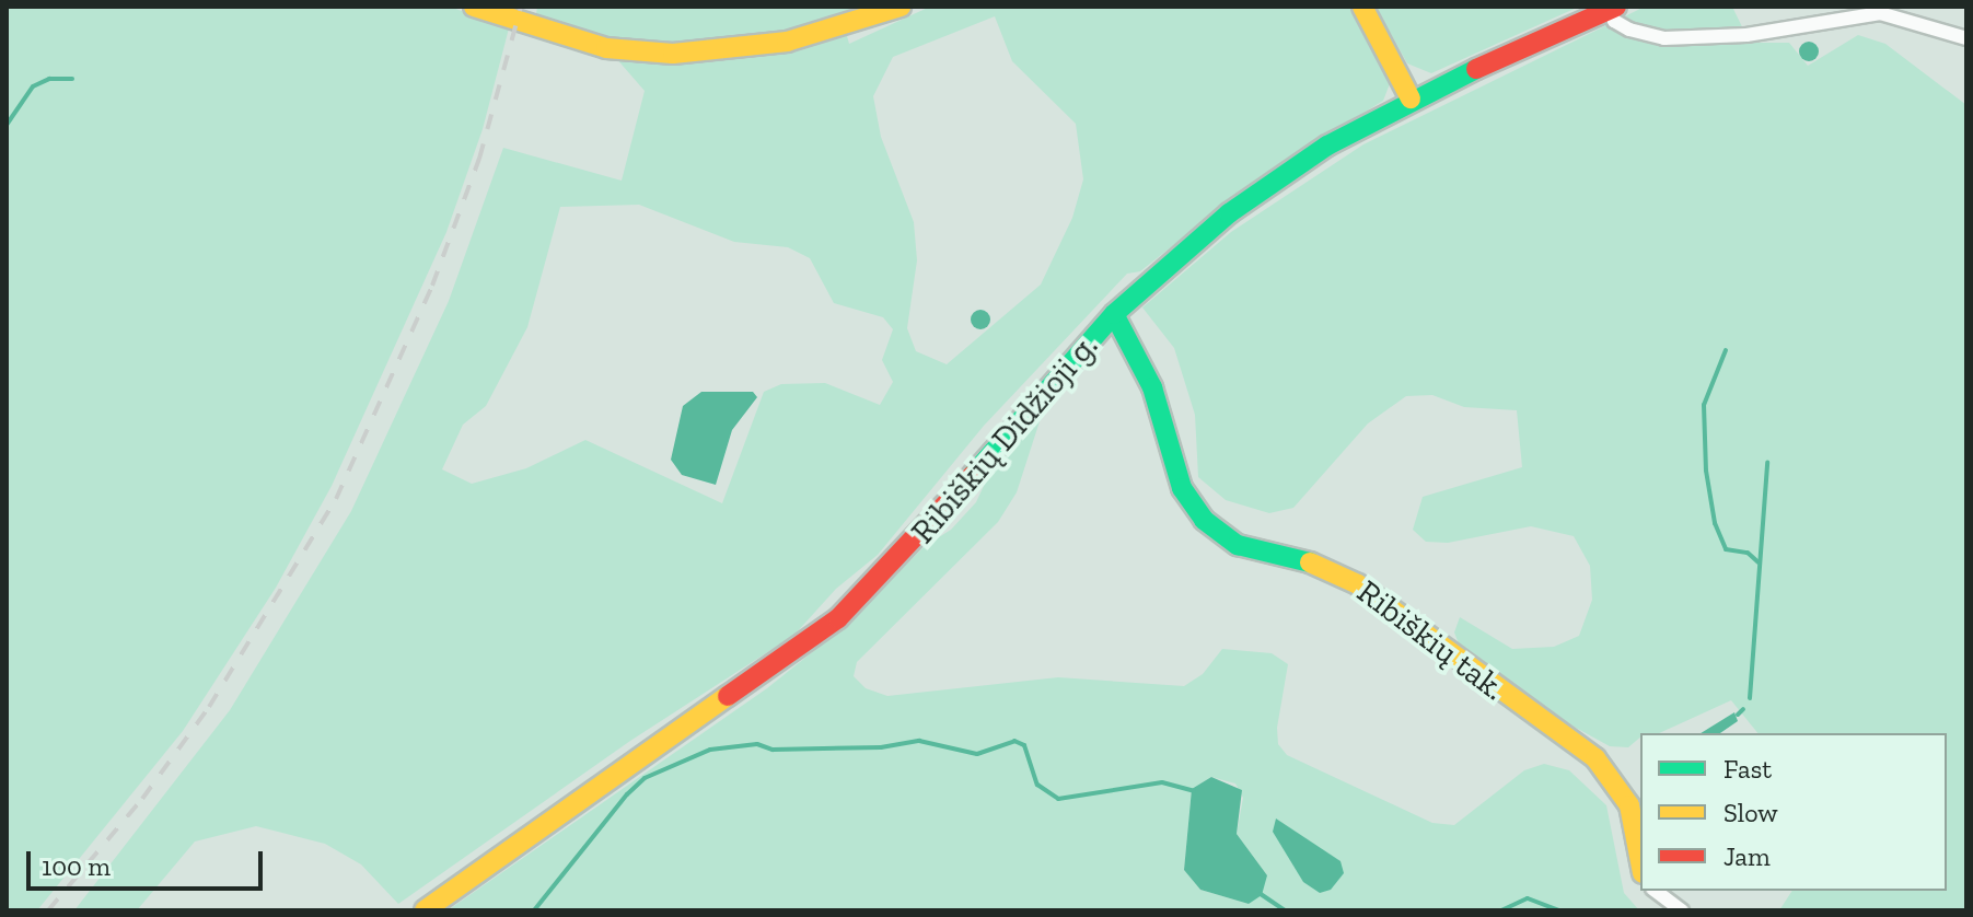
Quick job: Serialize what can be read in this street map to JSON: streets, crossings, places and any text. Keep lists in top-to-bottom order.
{
  "streets": {
    "main road": ["Ribiškių Didžioji g.", "Ribiškių tak."]
  },
  "crossings": [
    ["Ribiškių Didžioji g.", "Ribiškių tak."]
  ],
  "legend": ["Fast", "Slow", "Jam"],
  "scale_bar": "100 m"
}
